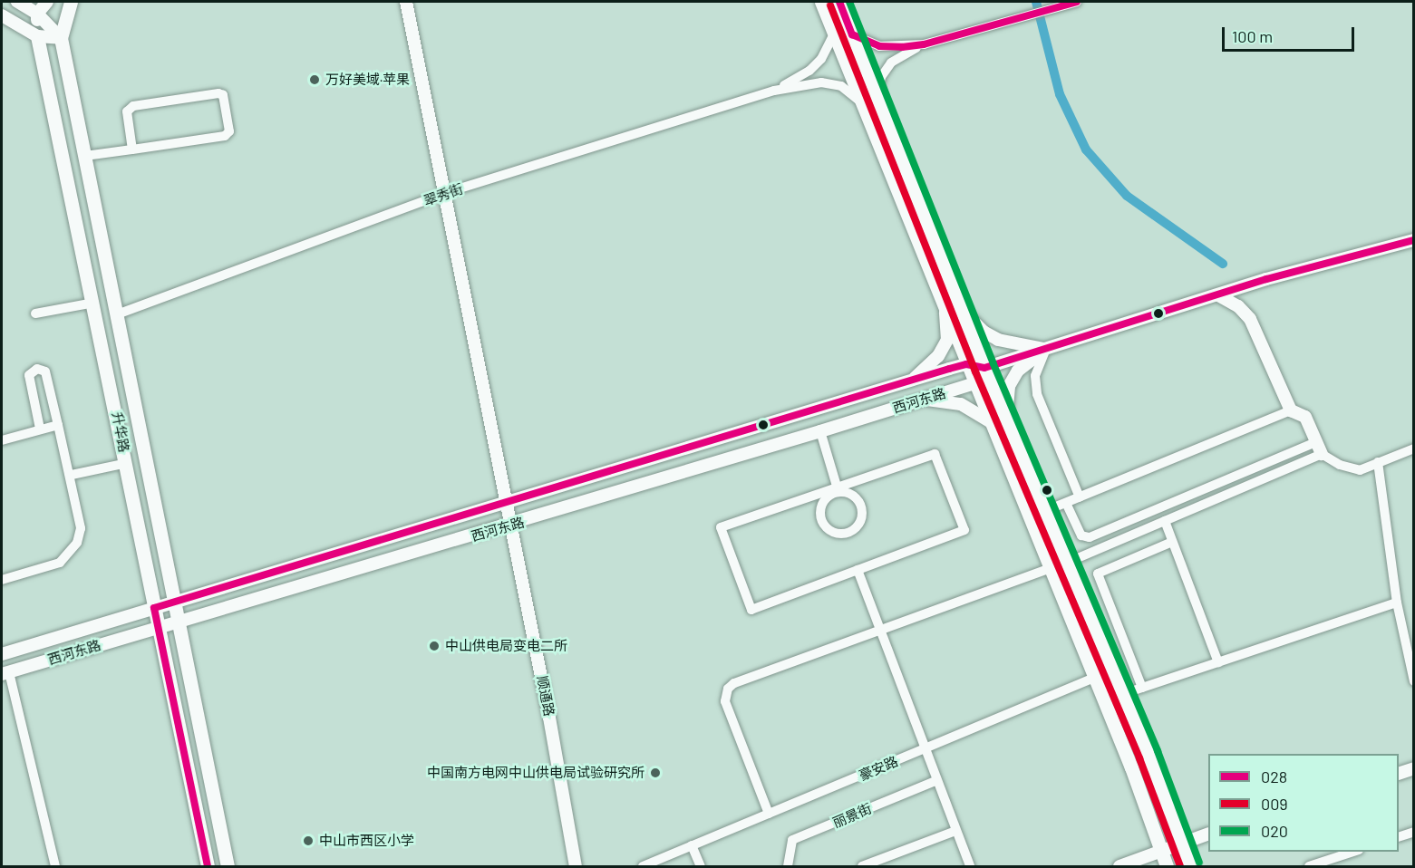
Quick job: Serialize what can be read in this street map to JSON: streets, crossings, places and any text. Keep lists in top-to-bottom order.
{
  "streets": {
    "main road": ["升华路"],
    "street": [
      "翠秀街",
      "西河东路",
      "顺通路",
      "豪安路",
      "丽景街"
    ]
  },
  "crossings": [
    ["翠秀街", "升华路"],
    ["翠秀街", "顺通路"],
    ["西河东路", "升华路"],
    ["西河东路", "顺通路"]
  ],
  "places": [
    "万好美域·苹果",
    "中山供电局变电二所",
    "中国南方电网中山供电局试验研究所",
    "中山市西区小学"
  ],
  "lines": ["transit line 028", "transit line 020", "transit line 009"],
  "legend": ["028", "009", "020"],
  "scale_bar": "100 m"
}
